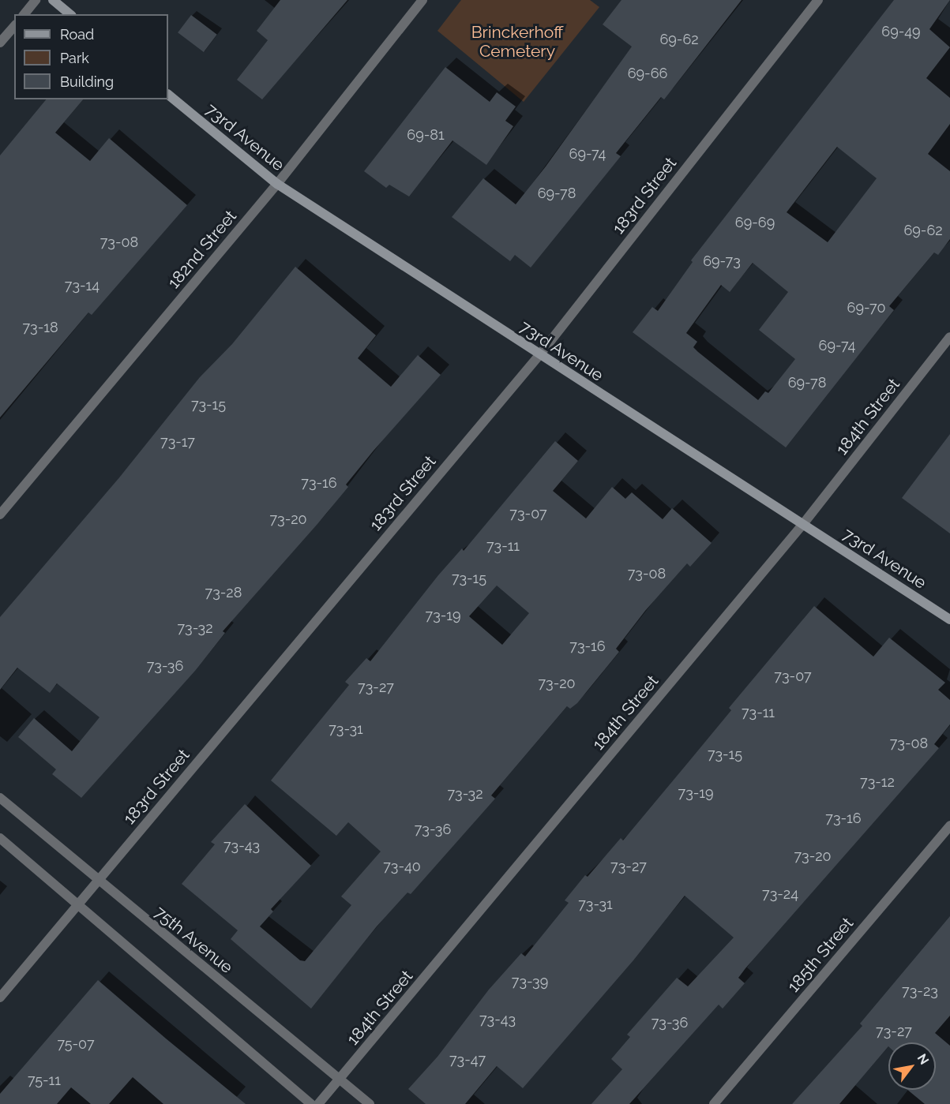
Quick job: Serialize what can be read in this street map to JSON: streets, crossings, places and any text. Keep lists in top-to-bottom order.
{
  "streets": {
    "street": [
      "73rd Avenue",
      "183rd Street",
      "182nd Street",
      "184th Street",
      "75th Avenue",
      "185th Street"
    ]
  },
  "crossings": [
    ["73rd Avenue", "183rd Street"],
    ["73rd Avenue", "182nd Street"],
    ["73rd Avenue", "184th Street"],
    ["183rd Street", "75th Avenue"],
    ["184th Street", "75th Avenue"]
  ],
  "parks": ["Brinckerhoff Cemetery"],
  "house_numbers": [
    "69-49",
    "69-62",
    "69-66",
    "69-81",
    "69-74",
    "69-78",
    "69-69",
    "69-62",
    "73-08",
    "69-73",
    "73-14",
    "69-70",
    "73-18",
    "69-74",
    "69-78",
    "73-15",
    "73-17",
    "73-16",
    "73-07",
    "73-20",
    "73-11",
    "73-08",
    "73-15",
    "73-28",
    "73-19",
    "73-32",
    "73-16",
    "73-36",
    "73-07",
    "73-20",
    "73-27",
    "73-11",
    "73-31",
    "73-08",
    "73-15",
    "73-12",
    "73-19",
    "73-32",
    "73-16",
    "73-36",
    "73-43",
    "73-20",
    "73-40",
    "73-27",
    "73-24",
    "73-31",
    "73-39",
    "73-23",
    "73-43",
    "73-36",
    "73-27",
    "75-07",
    "73-47",
    "75-11"
  ],
  "legend": ["Road", "Park", "Building"],
  "north": "top right"
}
